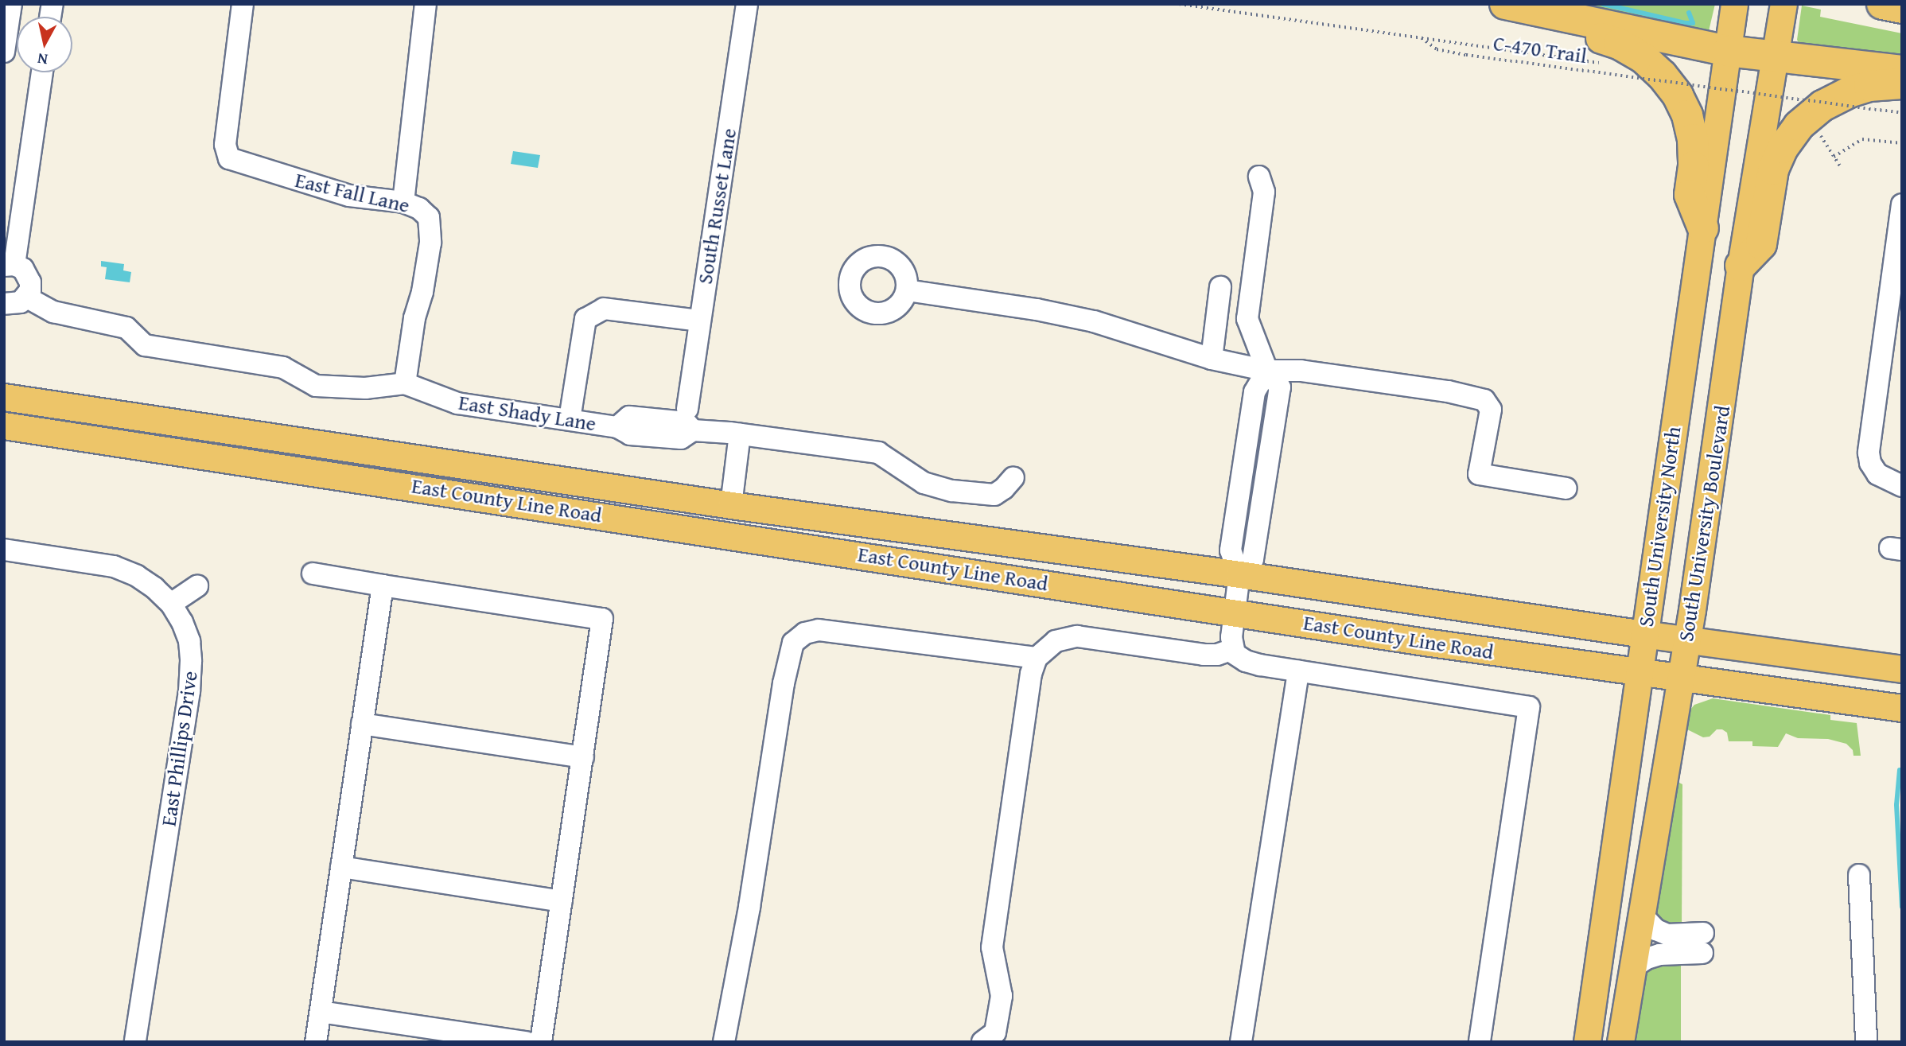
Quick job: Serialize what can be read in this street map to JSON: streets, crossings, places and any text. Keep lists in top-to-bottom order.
{
  "streets": {
    "main road": ["East County Line Road", "South University Boulevard", "South University North"],
    "street": [
      "East Fall Lane",
      "South Russet Lane",
      "East Shady Lane",
      "East Phillips Drive"
    ],
    "path": ["C-470 Trail"]
  },
  "crossings": [
    ["East Fall Lane", "East Shady Lane"],
    ["East County Line Road", "South University Boulevard"],
    ["East County Line Road", "South University North"]
  ],
  "north": "bottom"
}
